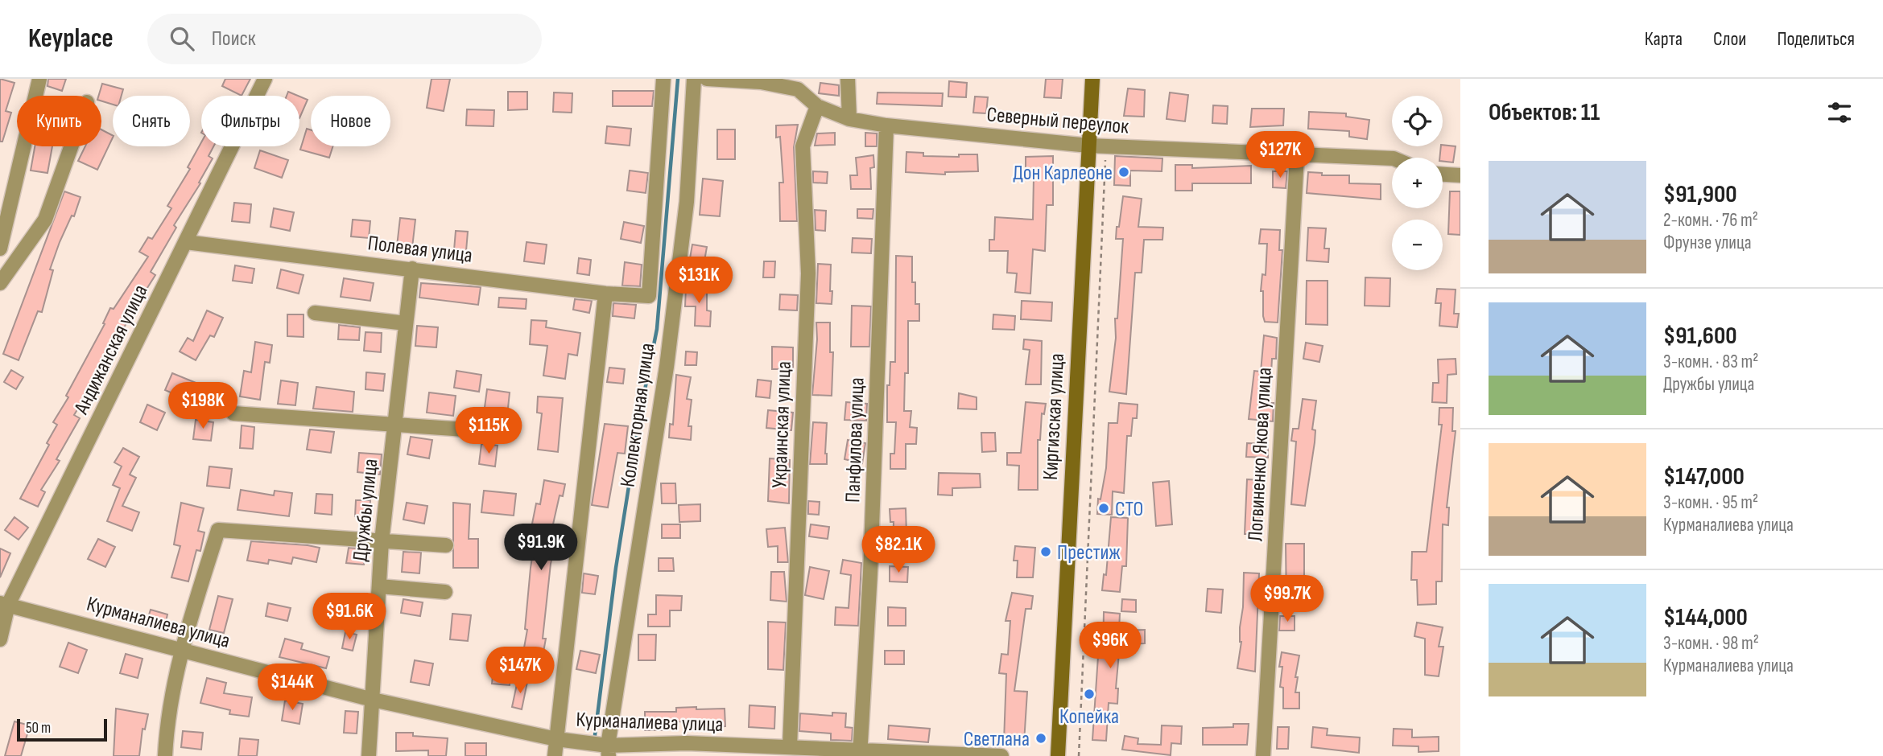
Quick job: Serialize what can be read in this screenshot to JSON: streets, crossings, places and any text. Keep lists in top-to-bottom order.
{
  "streets": {
    "main road": ["Киргизская улица"],
    "street": [
      "Северный переулок",
      "Полевая улица",
      "Андижанская улица",
      "Коллекторная улица",
      "Украинская улица",
      "Панфилова улица",
      "Логвиненко Якова улица",
      "Дружбы улица",
      "Курманалиева улица"
    ]
  },
  "crossings": [
    ["Северный переулок", "Киргизская улица"],
    ["Северный переулок", "Украинская улица"],
    ["Северный переулок", "Панфилова улица"],
    ["Северный переулок", "Логвиненко Якова улица"],
    ["Полевая улица", "Андижанская улица"],
    ["Полевая улица", "Дружбы улица"],
    ["Андижанская улица", "Курманалиева улица"],
    ["Коллекторная улица", "Курманалиева улица"],
    ["Украинская улица", "Курманалиева улица"],
    ["Панфилова улица", "Курманалиева улица"],
    ["Дружбы улица", "Курманалиева улица"]
  ],
  "places": [
    "Дон Карлеоне",
    "СТО",
    "Престиж",
    "Копейка",
    "Светлана"
  ],
  "scale_bar": "50 m",
  "page": {
    "header": "Keyplace",
    "search": "Поиск",
    "nav": ["Карта", "Слои", "Поделиться"],
    "heading": "Объектов: 11",
    "map_buttons": ["+", "−"],
    "chip": [
      "Купить",
      "Снять",
      "Фильтры",
      "Новое"
    ],
    "price": [
      "$127K",
      "$131K",
      "$198K",
      "$115K",
      "$91.9K",
      "$82.1K",
      "$99.7K",
      "$91.6K",
      "$96K",
      "$147K",
      "$144K"
    ],
    "list": [
      {
        "name": "$91,900",
        "note": "2-комн. · 76 m² · Фрунзе улица"
      },
      {
        "name": "$91,600",
        "note": "3-комн. · 83 m² · Дружбы улица"
      },
      {
        "name": "$147,000",
        "note": "3-комн. · 95 m² · Курманалиева улица"
      },
      {
        "name": "$144,000",
        "note": "3-комн. · 98 m² · Курманалиева улица"
      }
    ],
    "scale": "50 m"
  }
}
